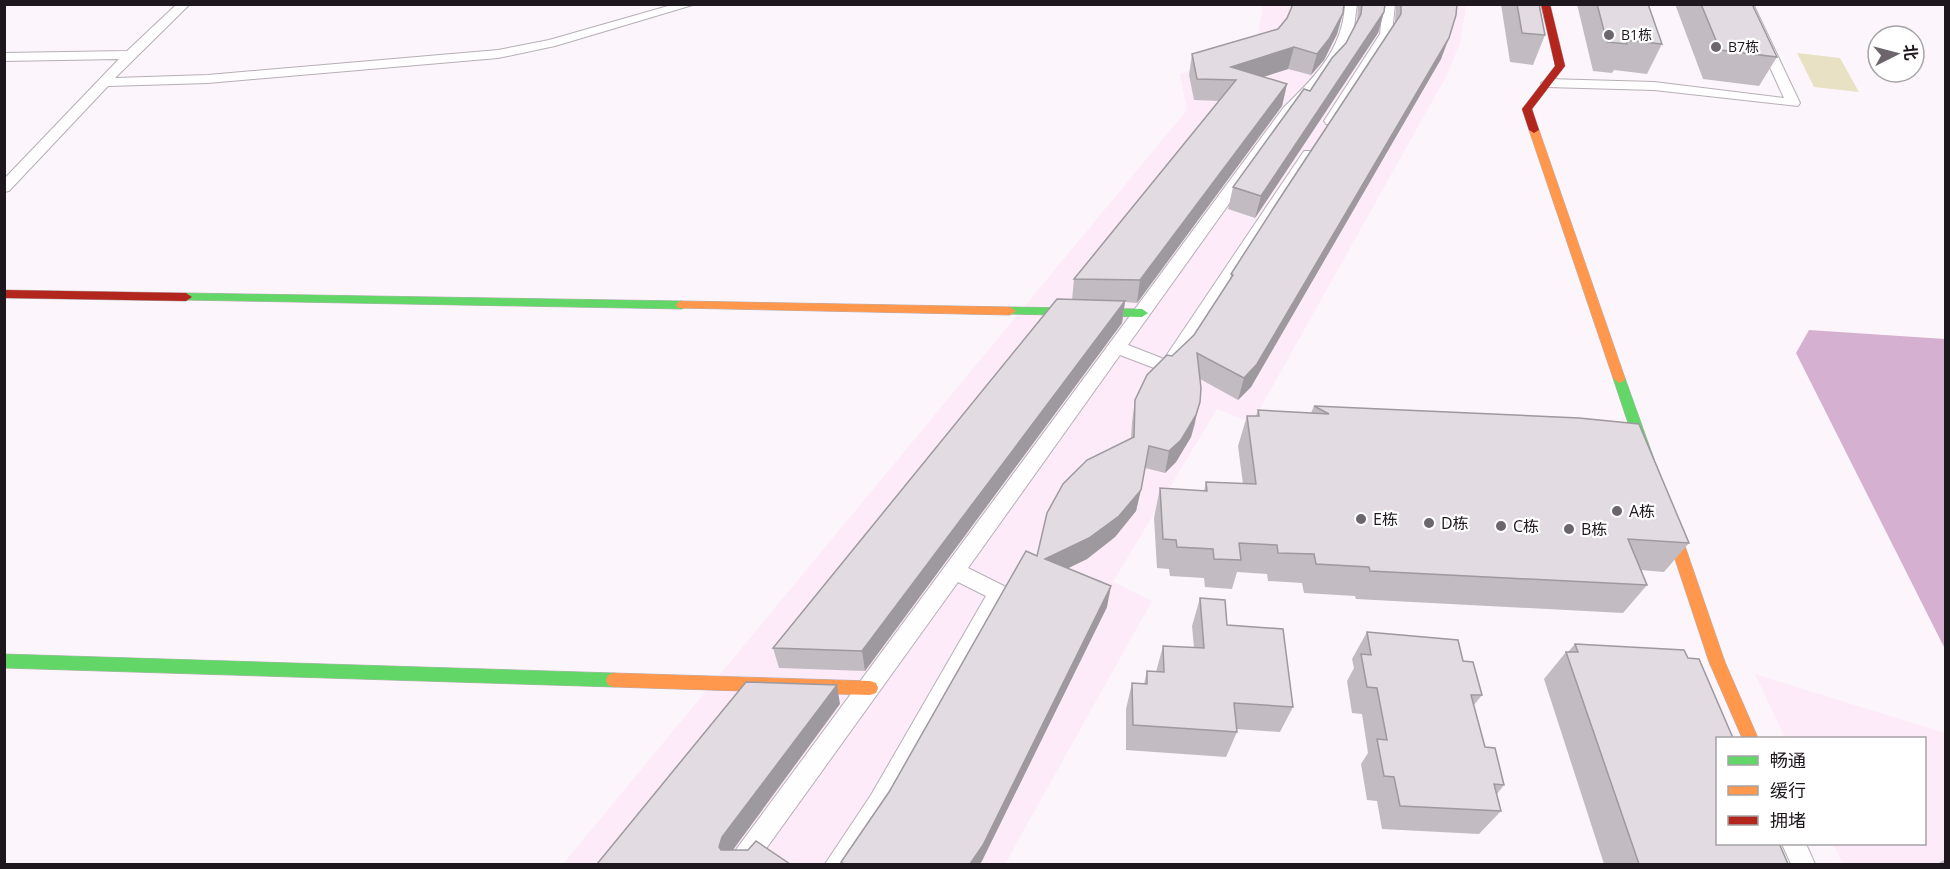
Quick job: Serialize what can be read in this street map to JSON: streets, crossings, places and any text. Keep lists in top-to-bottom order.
{
  "places": [
    "B1栋",
    "B7栋",
    "A栋",
    "E栋",
    "D栋",
    "C栋",
    "B栋"
  ],
  "legend": ["畅通", "缓行", "拥堵"],
  "north": "right"
}
